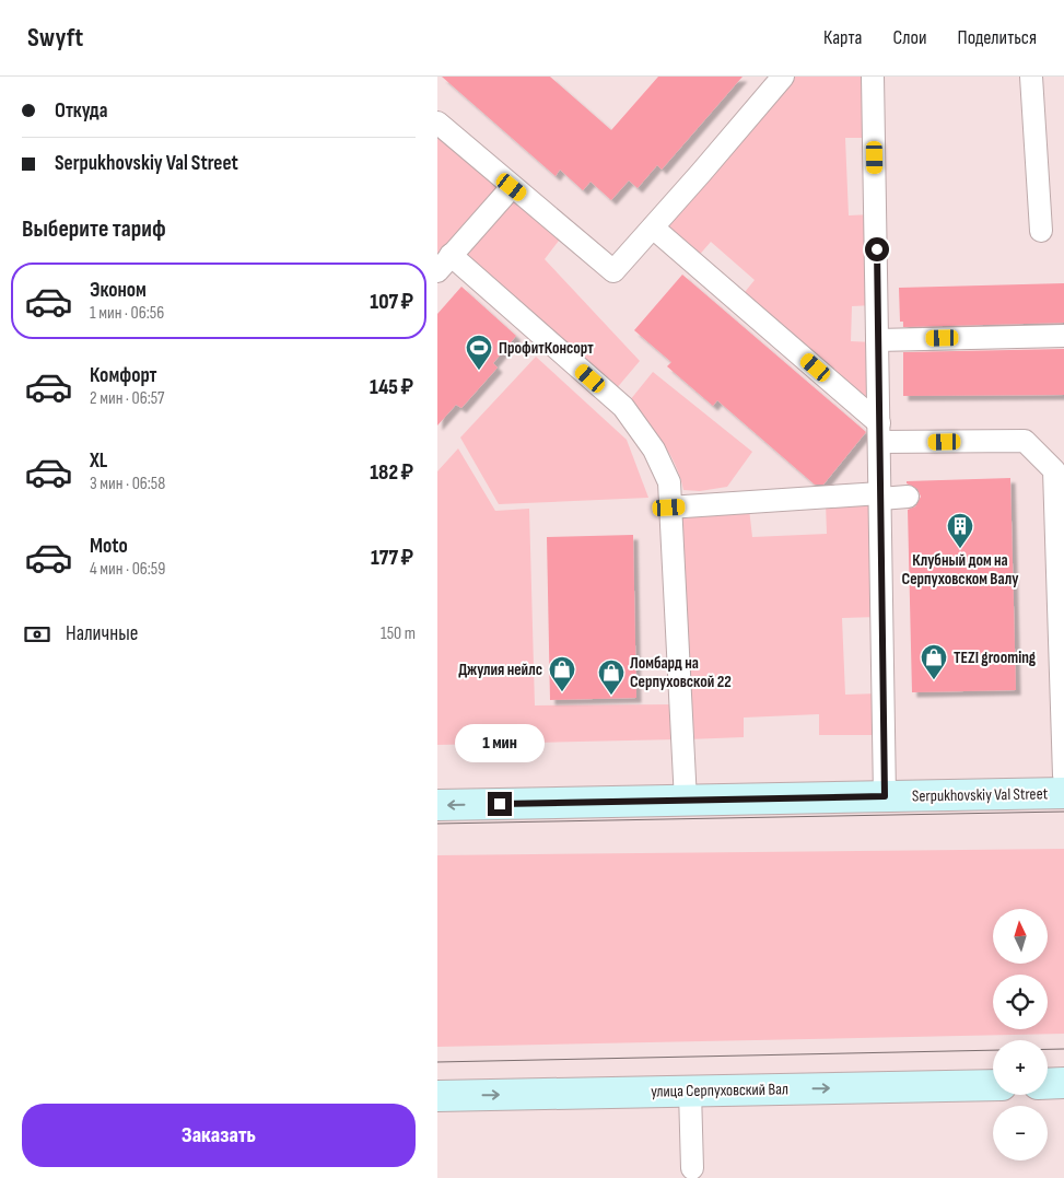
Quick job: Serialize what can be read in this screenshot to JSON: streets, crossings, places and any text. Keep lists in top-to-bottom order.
{
  "streets": {
    "main road": ["Serpukhovskiy Val Street", "улица Серпуховский Вал"]
  },
  "one_way": ["Serpukhovskiy Val Street", "улица Серпуховский Вал"],
  "places": {
    "sports": ["ПрофитКонсорт"],
    "building": ["Клубный дом на Серпуховском Валу"],
    "shop": ["TEZI grooming", "Джулия нейлс", "Ломбард на Серпуховской 22"]
  },
  "north": "top",
  "page": {
    "header": "Swyft",
    "nav": ["Карта", "Слои", "Поделиться"],
    "banner": ["Откуда", "Serpukhovskiy Val Street"],
    "heading": "Выберите тариф",
    "list": [
      {
        "name": "Эконом",
        "note": "1 мин · 06:56",
        "value": "107 ₽"
      },
      {
        "name": "Комфорт",
        "note": "2 мин · 06:57",
        "value": "145 ₽"
      },
      {
        "name": "XL",
        "note": "3 мин · 06:58",
        "value": "182 ₽"
      },
      {
        "name": "Moto",
        "note": "4 мин · 06:59",
        "value": "177 ₽"
      }
    ],
    "pay": ["Наличные", "150 m"],
    "bubble": "1 мин",
    "map_buttons": ["+", "−"],
    "buttons": "Заказать"
  }
}
